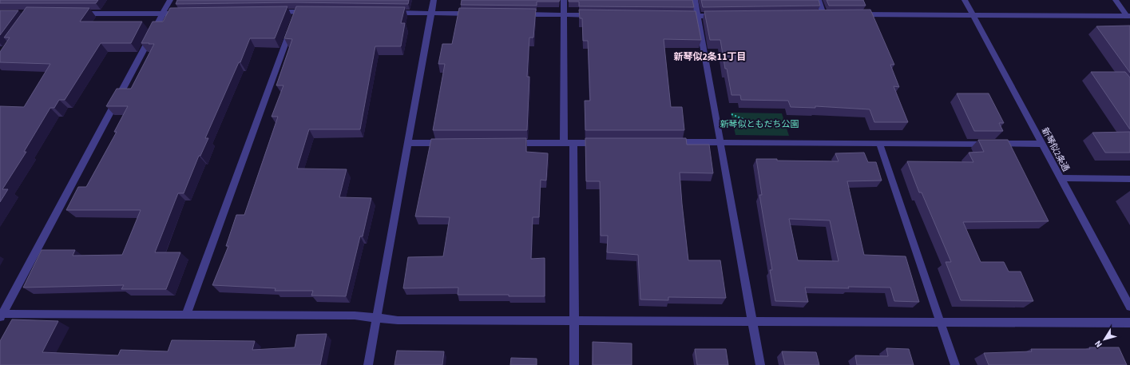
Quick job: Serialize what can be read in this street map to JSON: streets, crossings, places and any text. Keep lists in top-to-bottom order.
{
  "streets": {
    "street": ["新琴似2条通"]
  },
  "districts": ["新琴似2条11丁目"],
  "parks": ["新琴似ともだち公園"],
  "north": "bottom left"
}
